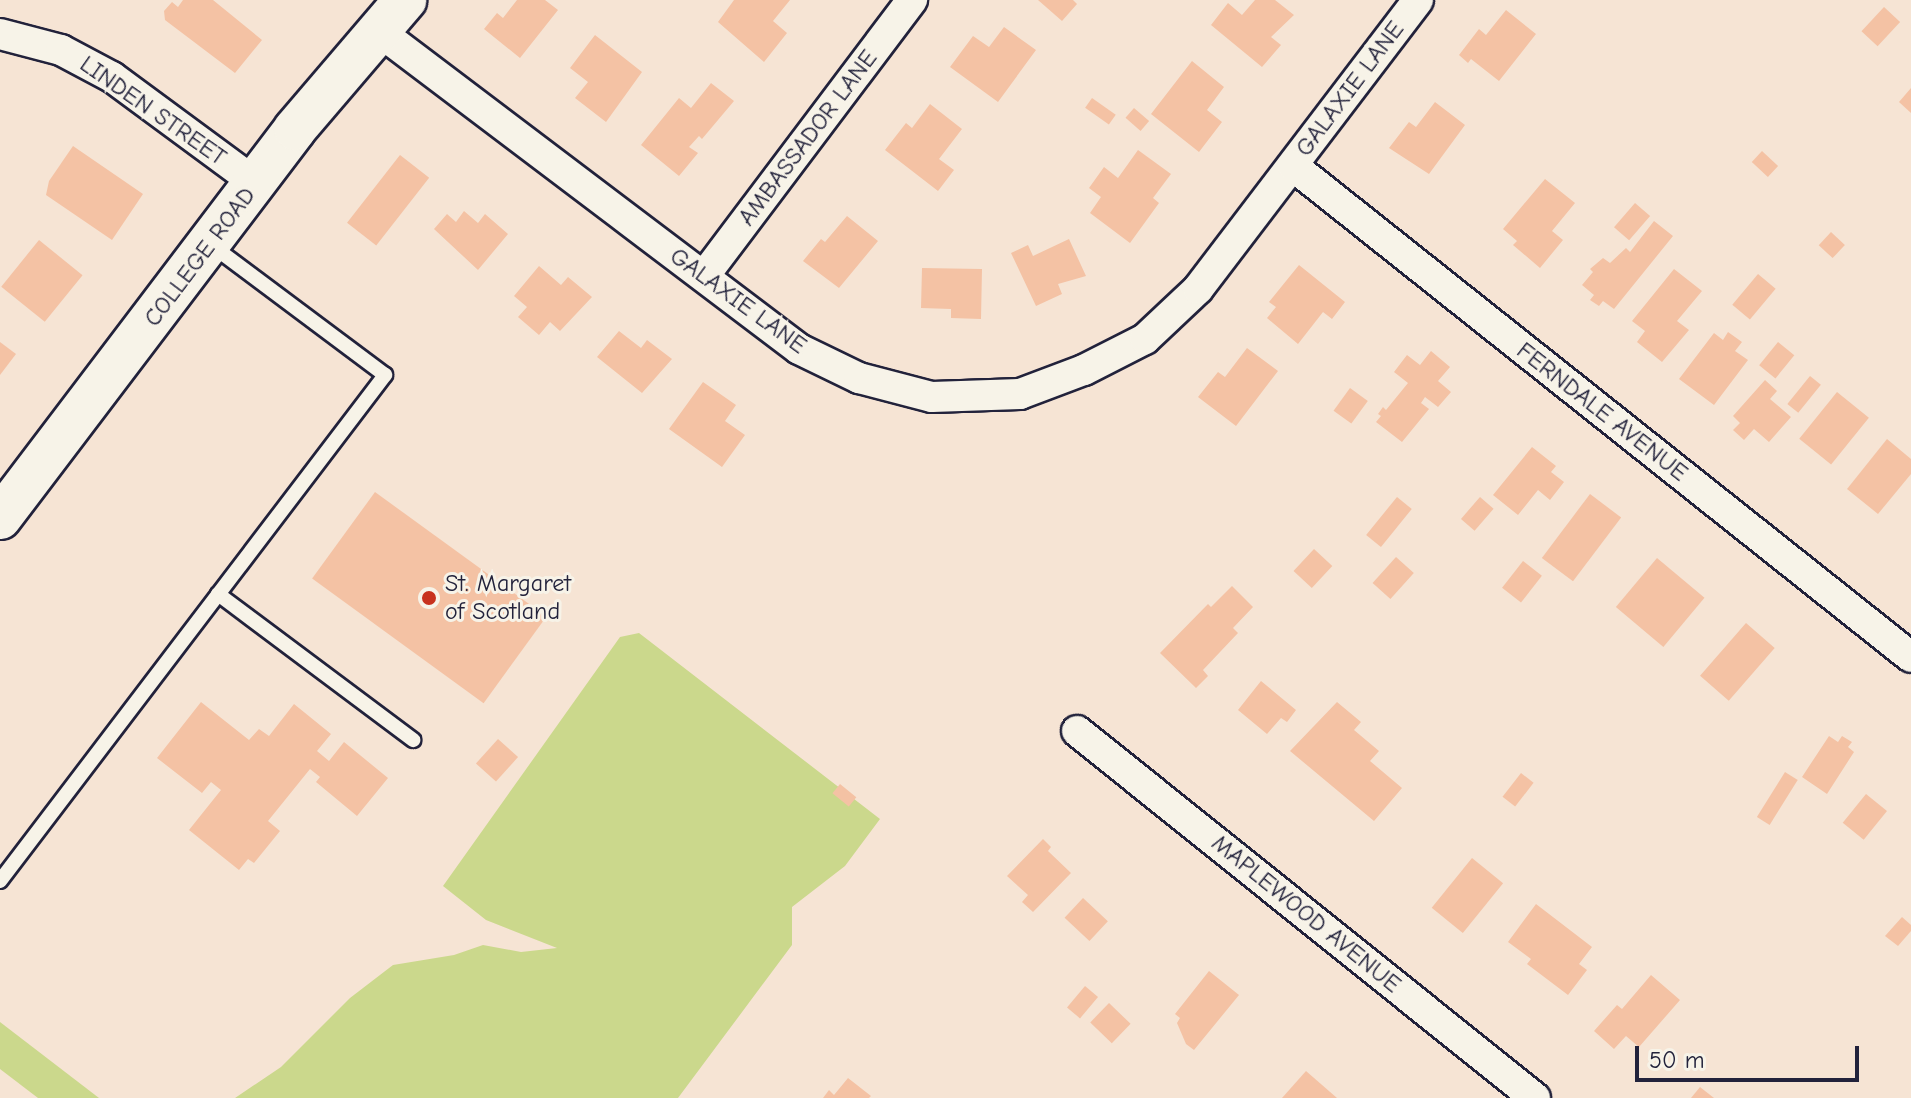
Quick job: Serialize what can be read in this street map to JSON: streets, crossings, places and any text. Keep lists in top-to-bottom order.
{
  "streets": {
    "street": [
      "GALAXIE LANE",
      "LINDEN STREET",
      "AMBASSADOR LANE",
      "COLLEGE ROAD",
      "FERNDALE AVENUE",
      "MAPLEWOOD AVENUE"
    ]
  },
  "crossings": [
    ["GALAXIE LANE", "AMBASSADOR LANE"],
    ["GALAXIE LANE", "COLLEGE ROAD"],
    ["GALAXIE LANE", "FERNDALE AVENUE"],
    ["LINDEN STREET", "COLLEGE ROAD"]
  ],
  "places": ["St. Margaret of Scotland"],
  "scale_bar": "50 m"
}
